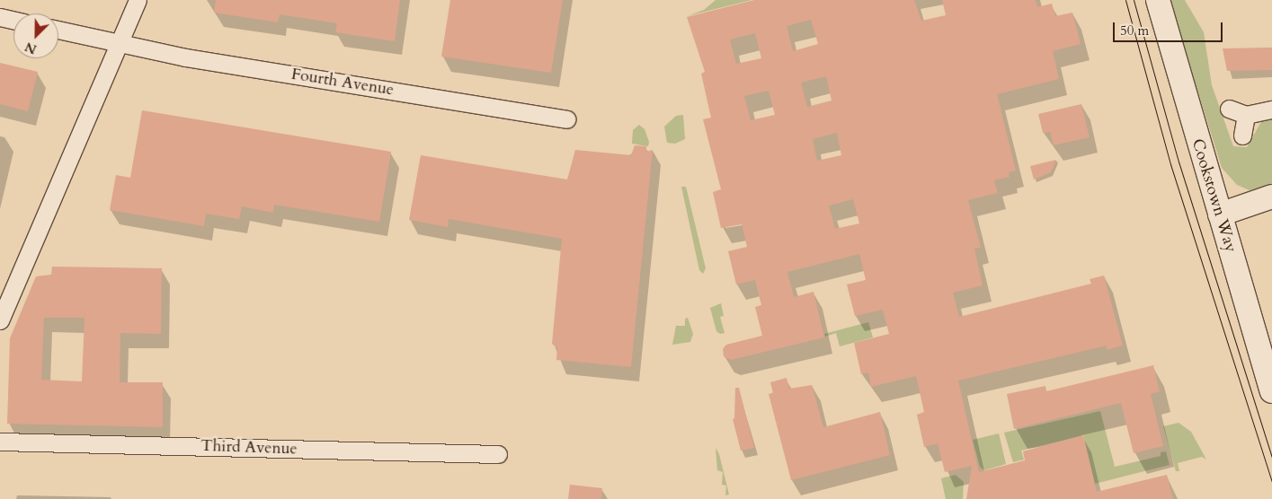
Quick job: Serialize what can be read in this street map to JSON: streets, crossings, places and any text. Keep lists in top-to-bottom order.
{
  "streets": {
    "street": ["Fourth Avenue", "Cookstown Way", "Third Avenue"]
  },
  "scale_bar": "50 m",
  "north": "bottom left"
}
